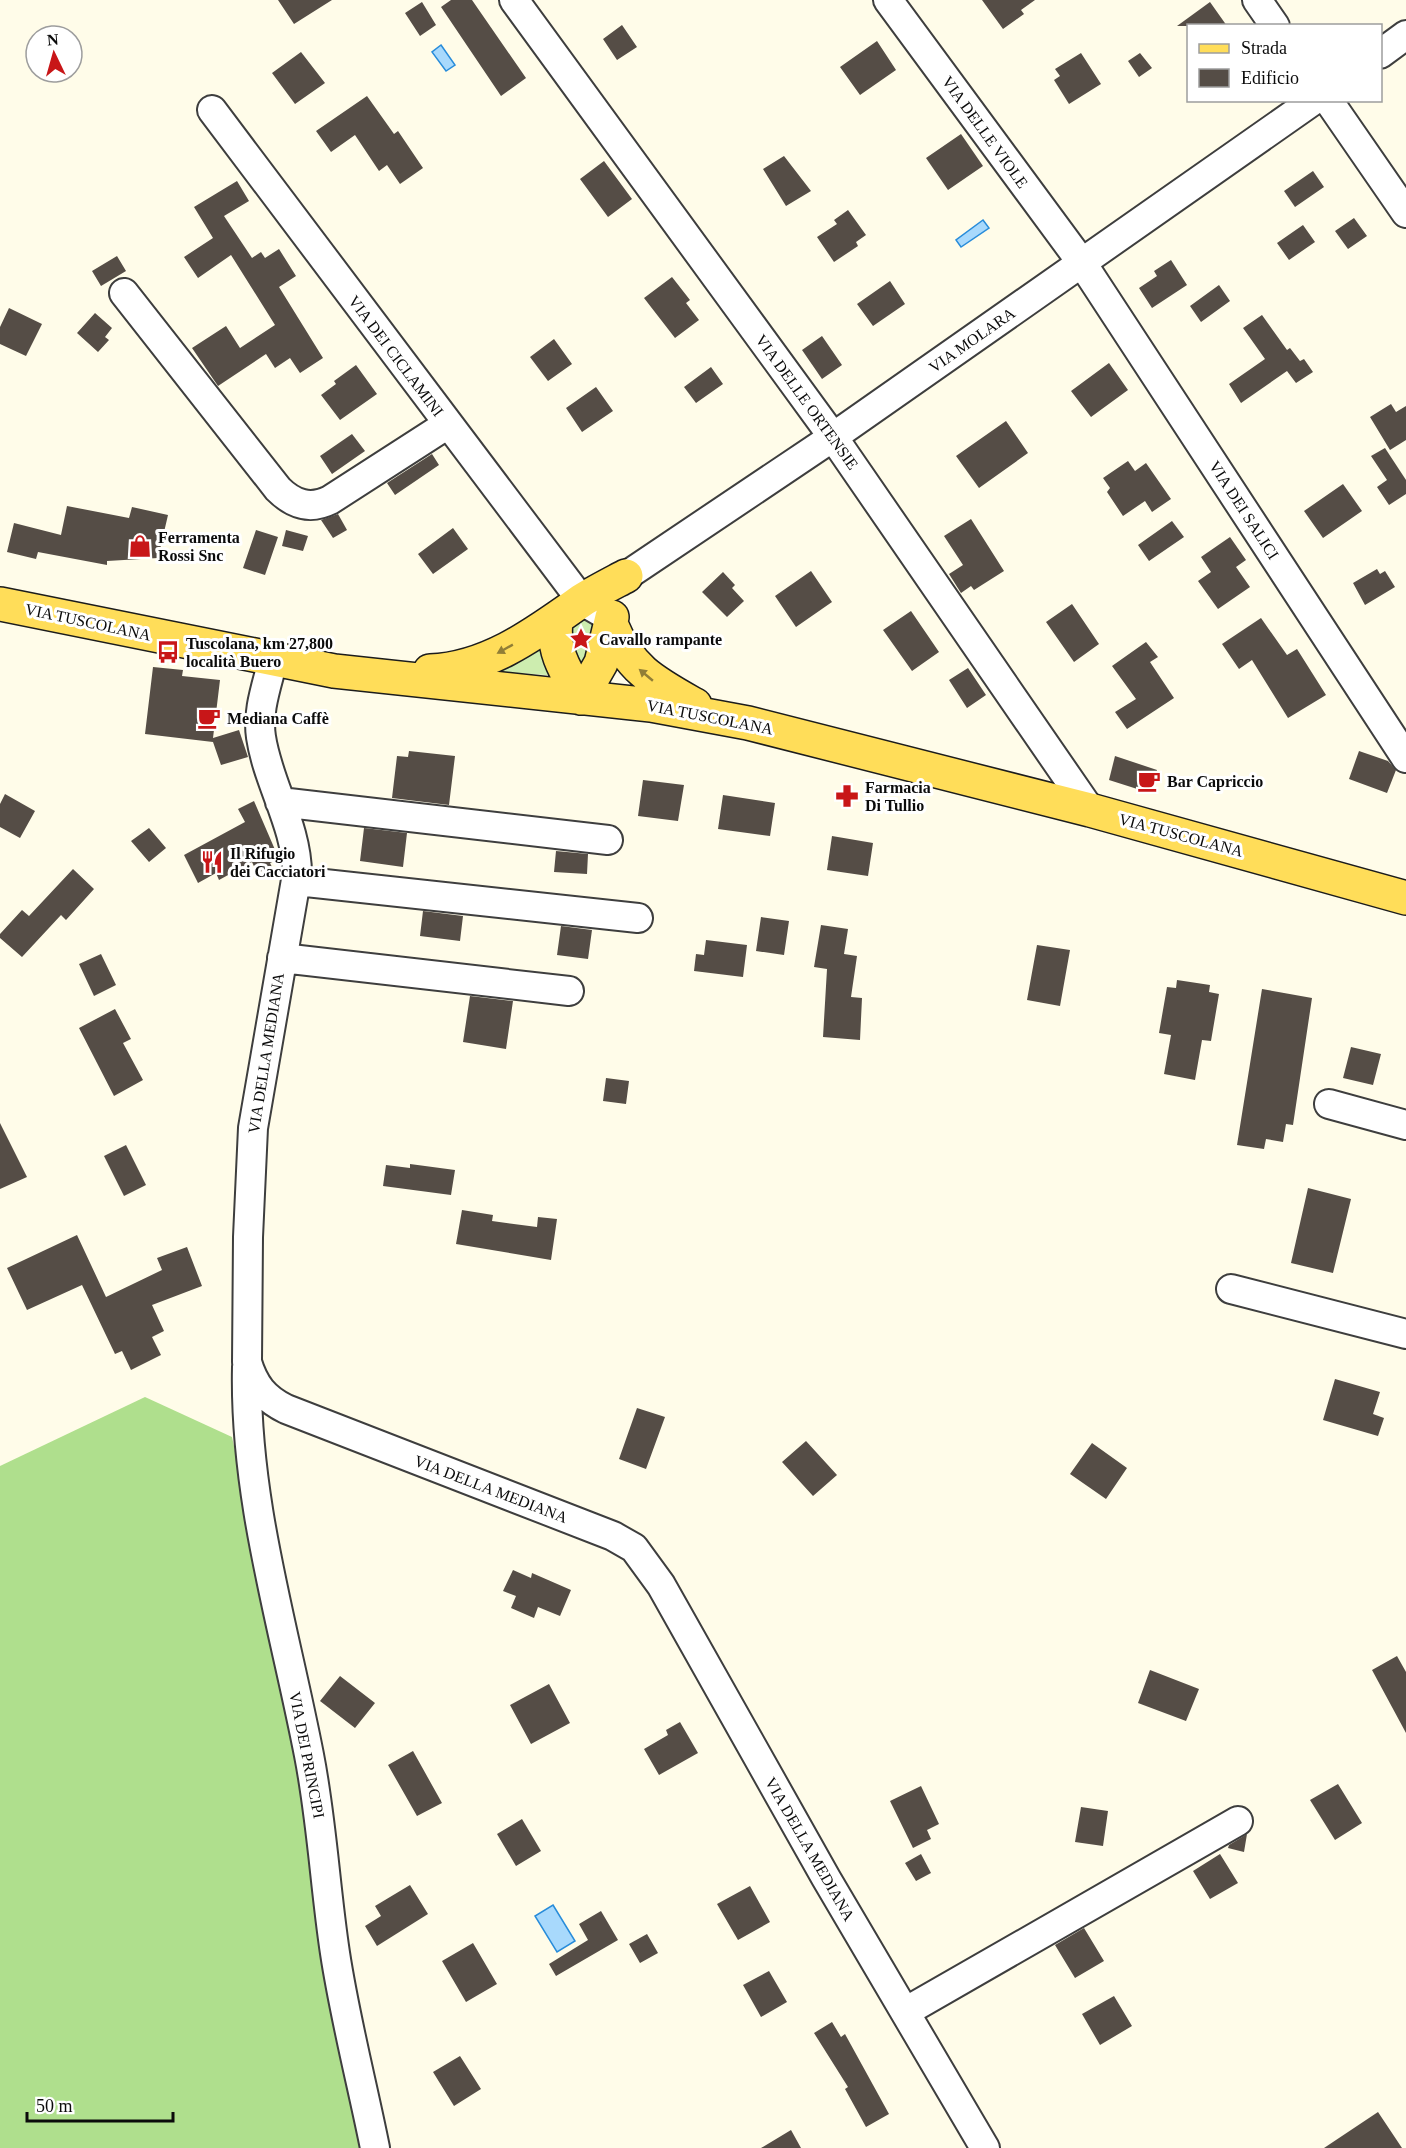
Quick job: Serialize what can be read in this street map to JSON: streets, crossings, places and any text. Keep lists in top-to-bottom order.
{
  "streets": {
    "main road": ["VIA TUSCOLANA"],
    "street": [
      "VIA DELLE VIOLE",
      "VIA MOLARA",
      "VIA DEI CICLAMINI",
      "VIA DELLE ORTENSIE",
      "VIA DEI SALICI",
      "VIA DELLA MEDIANA",
      "VIA DEI PRINCIPI"
    ]
  },
  "crossings": [
    ["VIA DELLE VIOLE", "VIA MOLARA"],
    ["VIA DELLE VIOLE", "VIA DEI SALICI"],
    ["VIA MOLARA", "VIA DELLE ORTENSIE"],
    ["VIA MOLARA", "VIA DEI SALICI"],
    ["VIA DELLE ORTENSIE", "VIA TUSCOLANA"],
    ["VIA TUSCOLANA", "VIA DELLA MEDIANA"],
    ["VIA DELLA MEDIANA", "VIA DEI PRINCIPI"]
  ],
  "places": {
    "shop": ["Ferramenta Rossi Snc"],
    "place": ["Cavallo rampante"],
    "bus stop": ["Tuscolana, km 27,800 località Buero"],
    "cafe": ["Mediana Caffè", "Bar Capriccio"],
    "pharmacy": ["Farmacia Di Tullio"],
    "restaurant": ["Il Rifugio dei Cacciatori"]
  },
  "legend": ["Strada", "Edificio"],
  "scale_bar": "50 m",
  "north": "top"
}
